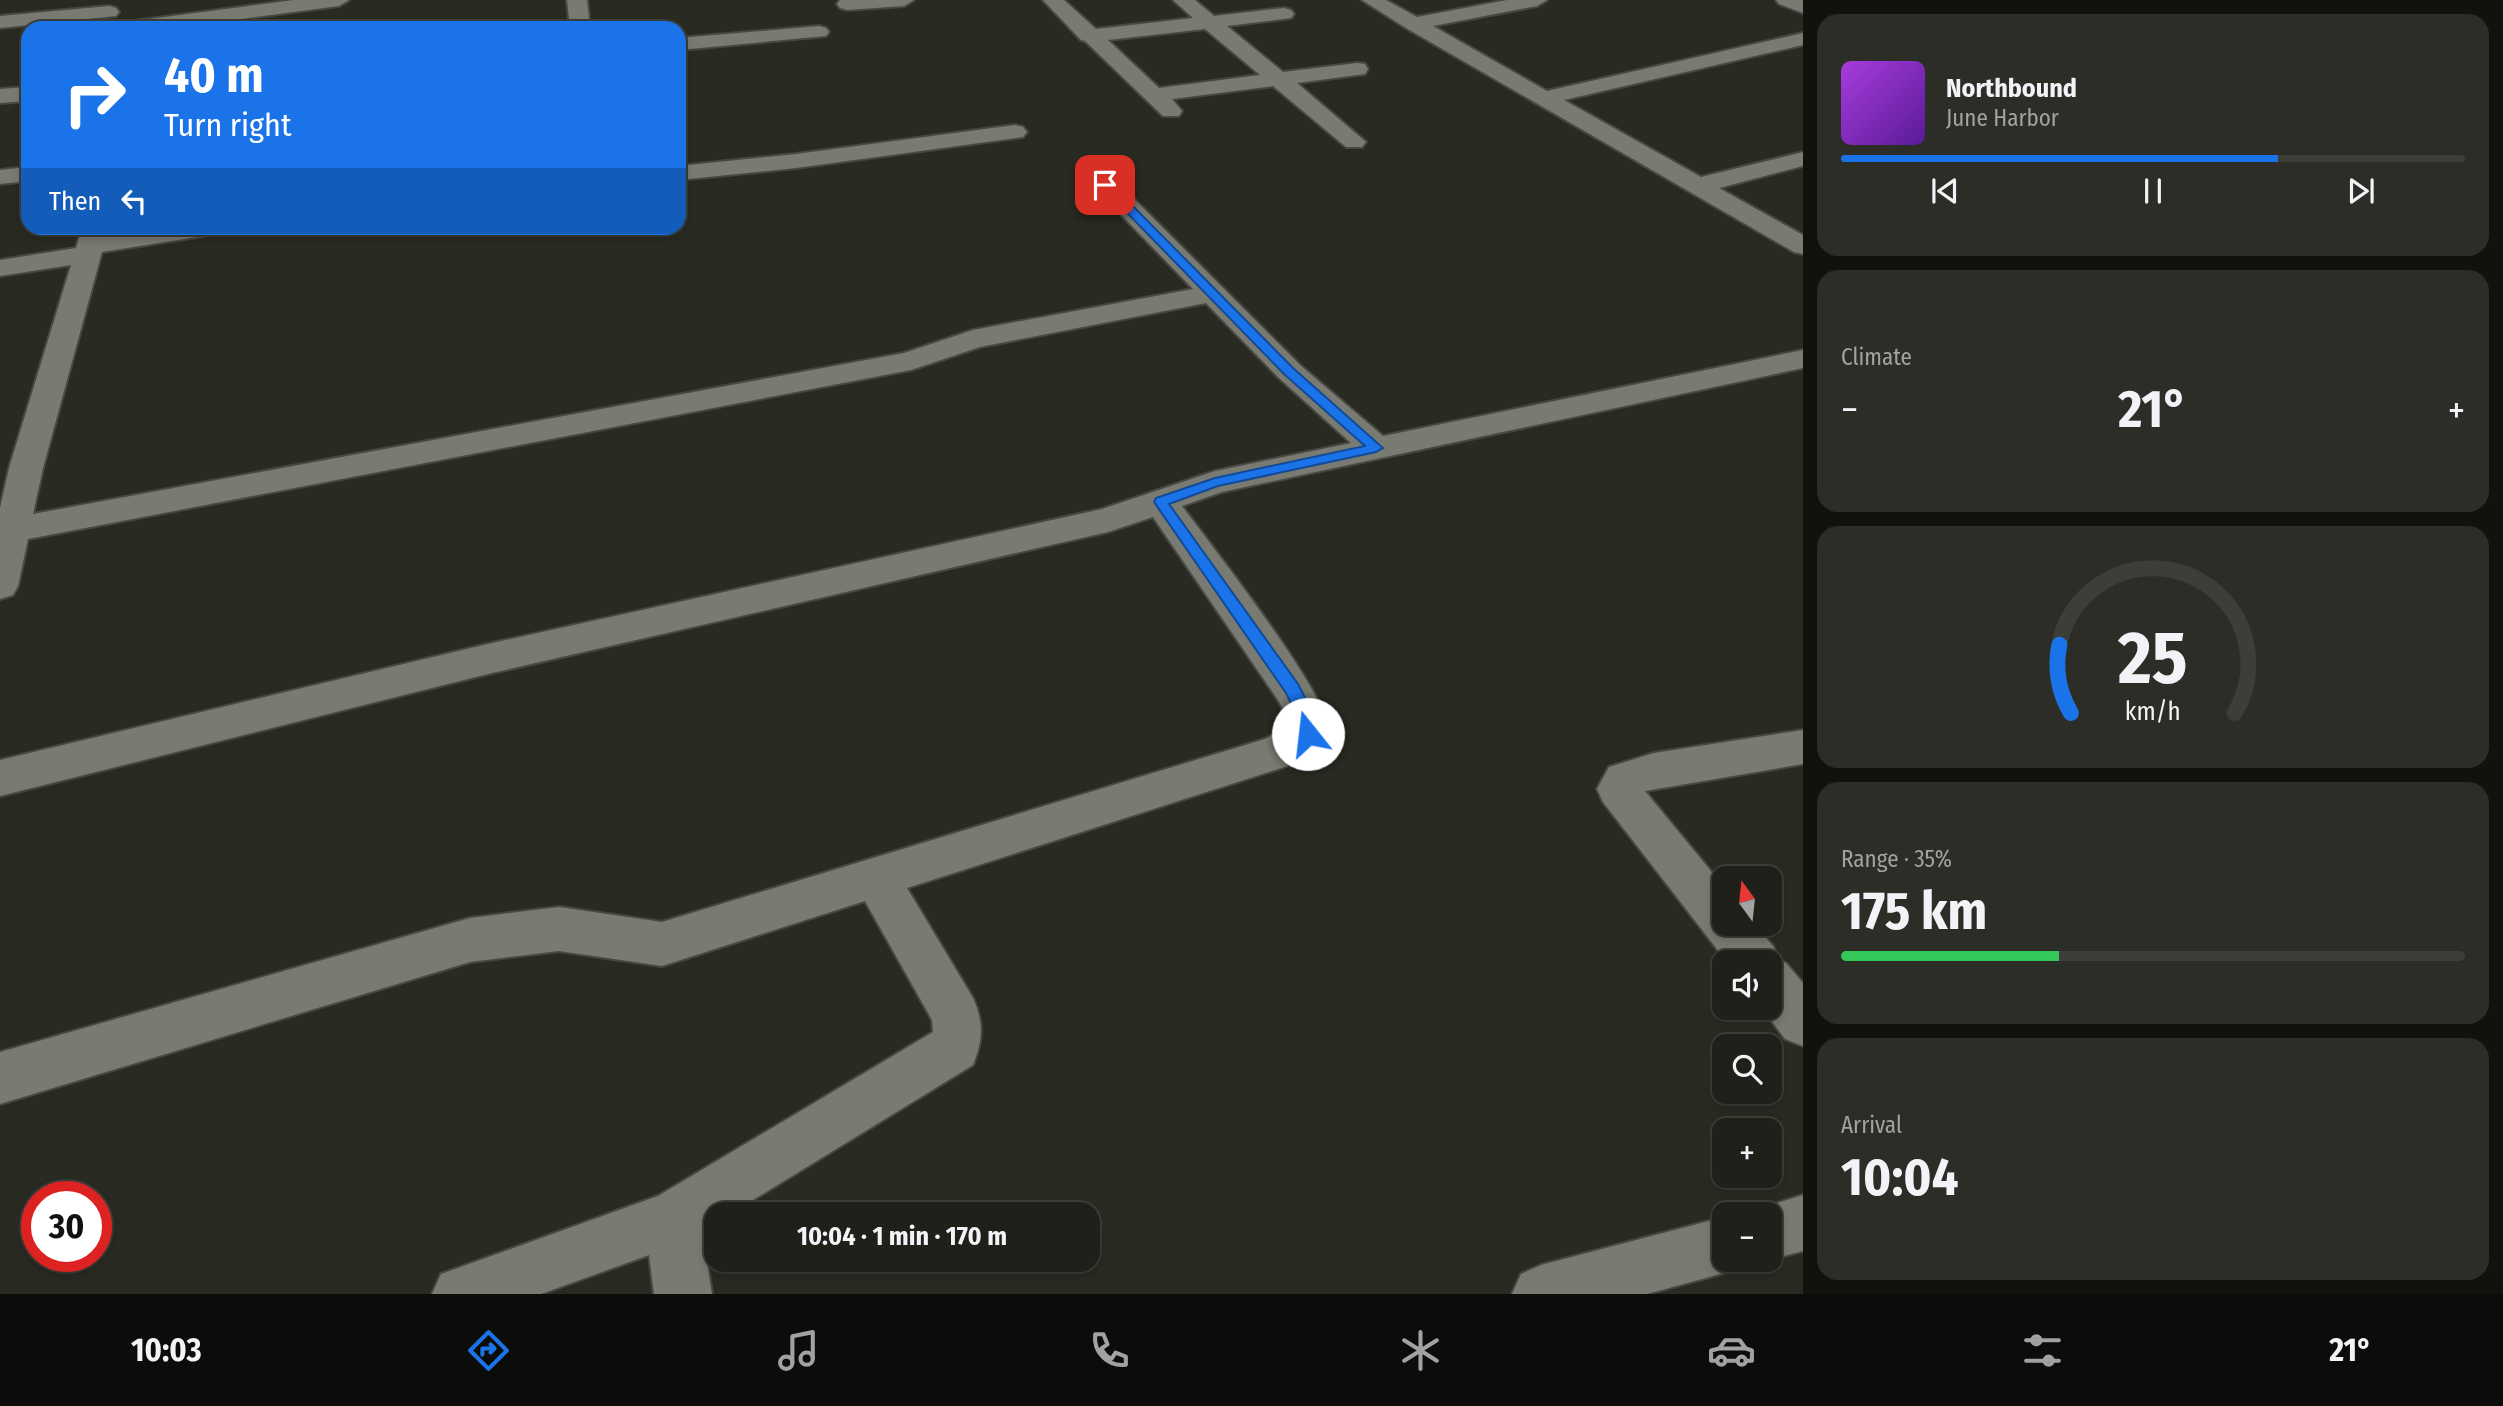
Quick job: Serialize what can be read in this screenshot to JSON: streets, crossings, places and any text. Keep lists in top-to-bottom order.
{
  "north": "top",
  "page": {
    "turn": ["40 m", "Turn right"],
    "song": ["Northbound", "June Harbor"],
    "then": "Then",
    "tile": [
      "Climate",
      ["Range · 35%", "175 km"],
      ["Arrival", "10:04"]
    ],
    "heat": ["−", "21°", "+"],
    "map_buttons": ["+", "−"],
    "limit": "30",
    "trip": "10:04 · 1 min · 170 m",
    "tabs": ["10:03", "21°"],
    "gauge": ["25", "km/h"]
  }
}
